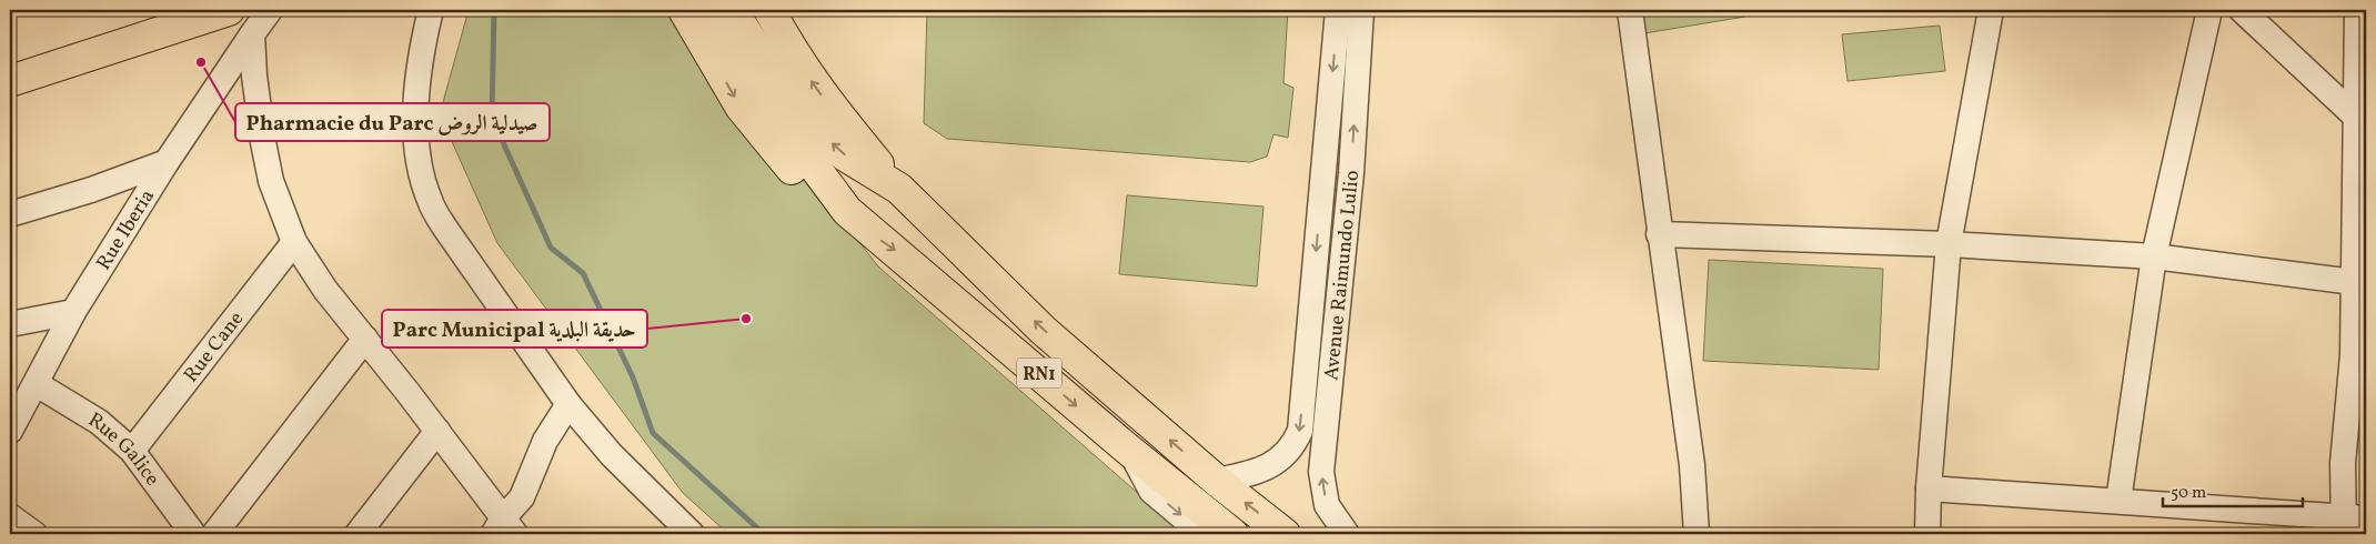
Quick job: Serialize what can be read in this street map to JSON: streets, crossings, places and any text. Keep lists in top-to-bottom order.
{
  "streets": {
    "main road": ["RN1"],
    "street": [
      "Rue Iberia",
      "Avenue Raimundo Lulio",
      "Rue Cane",
      "Rue Galice"
    ]
  },
  "crossings": [
    ["Rue Iberia", "Rue Galice"],
    ["Avenue Raimundo Lulio", "RN1"],
    ["Rue Cane", "Rue Galice"]
  ],
  "places": ["Pharmacie du Parc صيدلية الروض", "Parc Municipal حديقة البلدية"],
  "scale_bar": "50 m"
}
